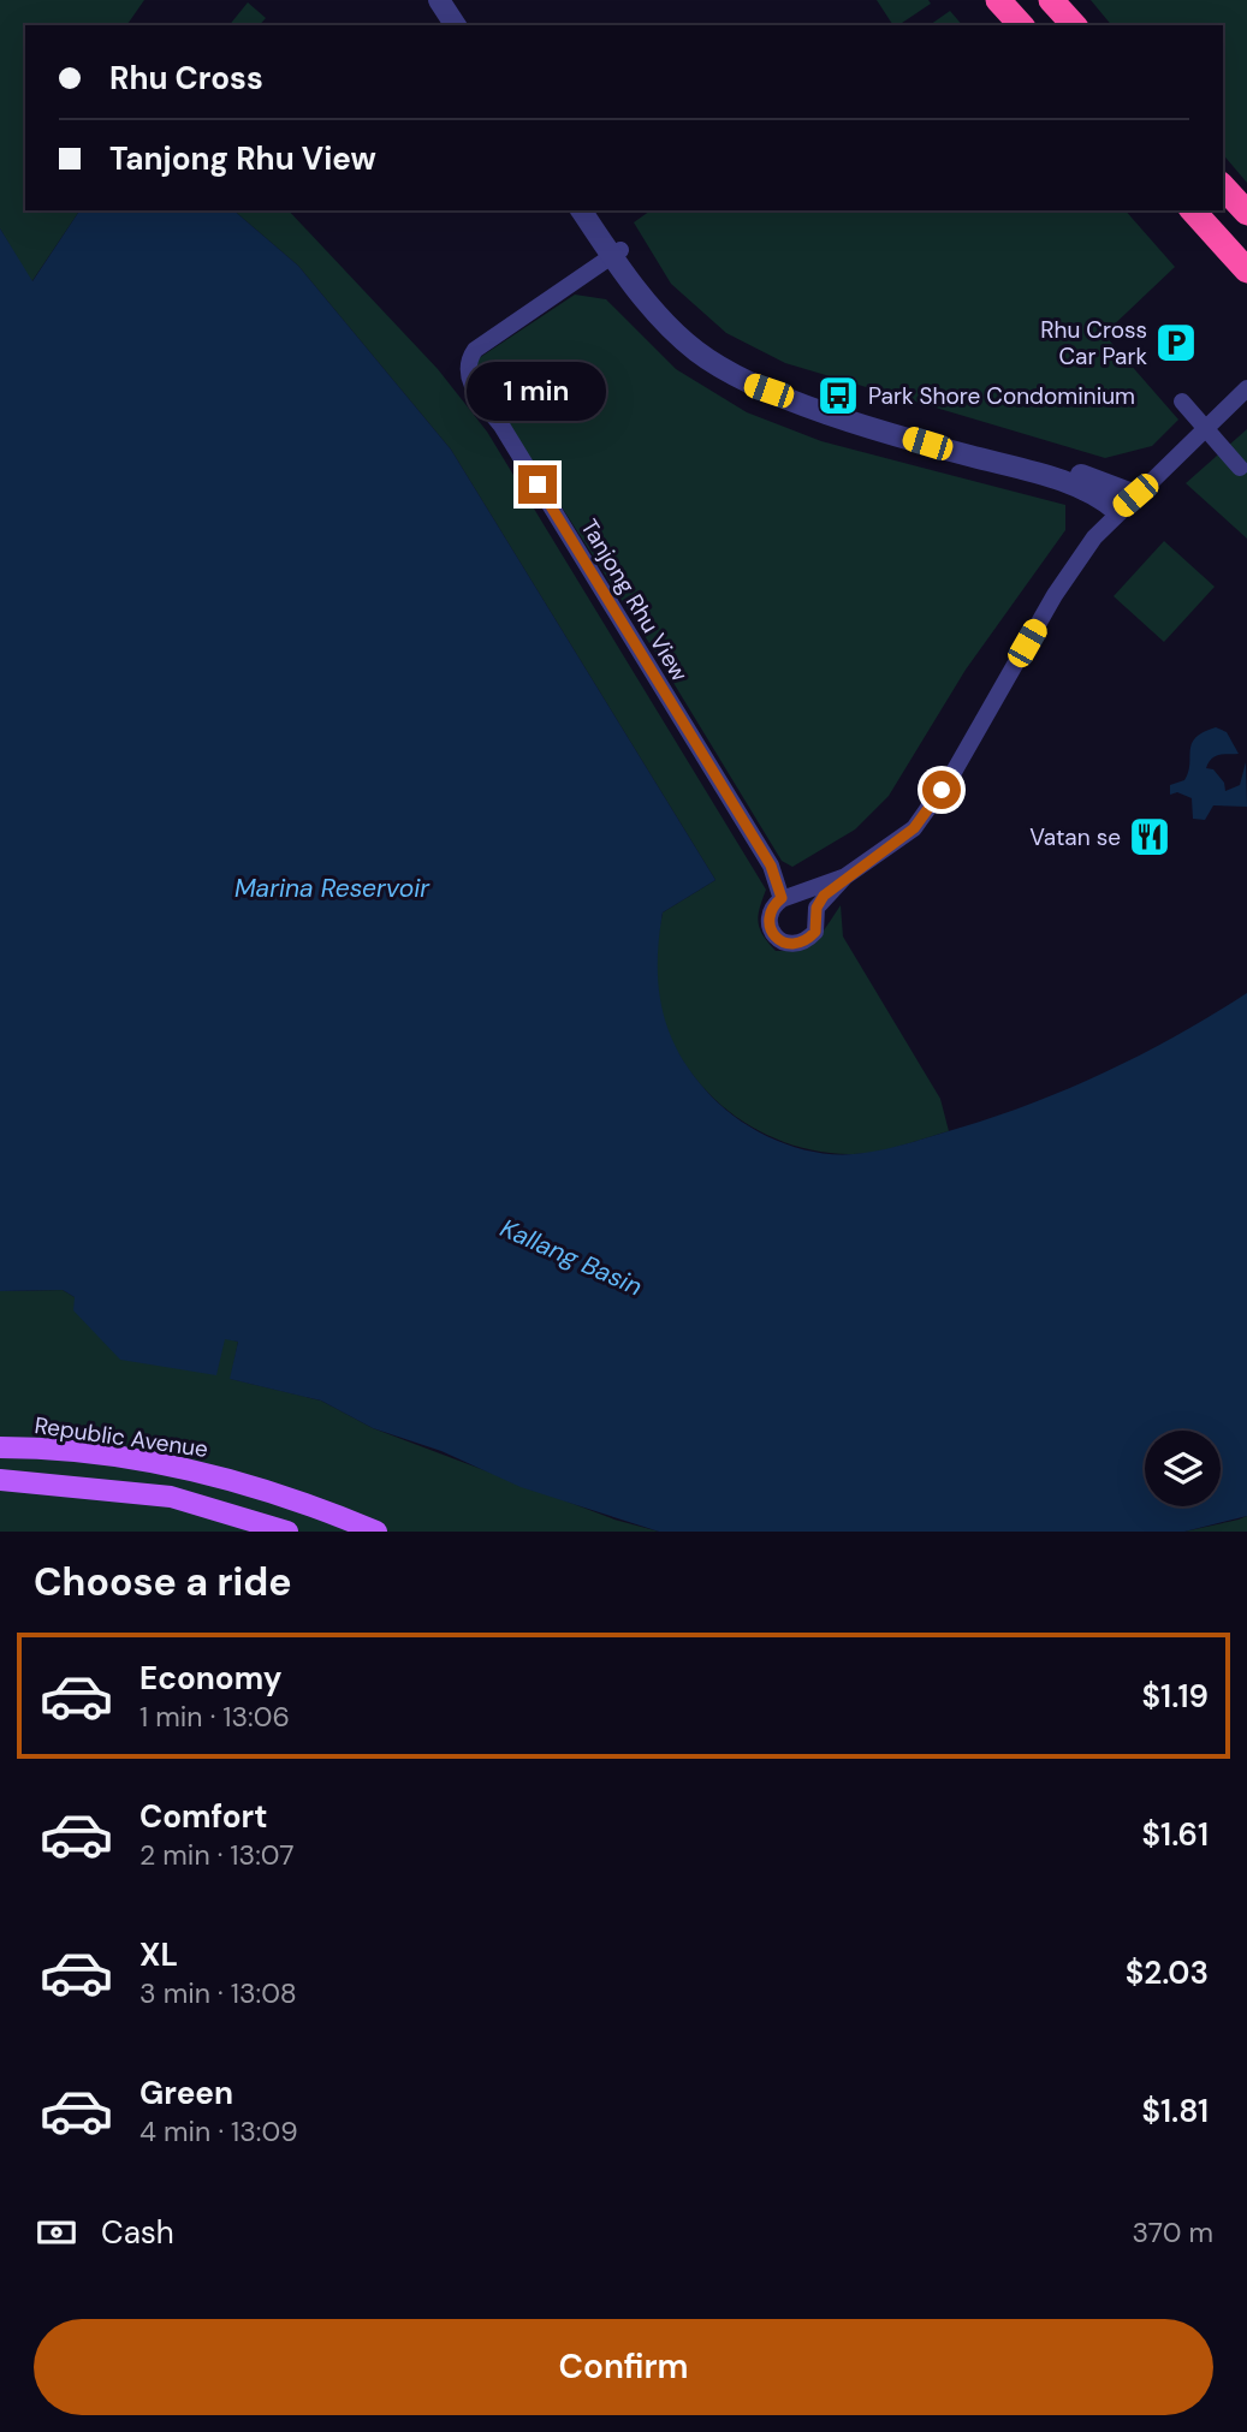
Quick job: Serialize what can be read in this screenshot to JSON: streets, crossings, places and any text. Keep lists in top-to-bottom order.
{
  "streets": {
    "main road": ["Republic Avenue"],
    "street": ["Tanjong Rhu View"]
  },
  "water": ["Marina Reservoir", "Kallang Basin"],
  "places": {
    "parking": ["Rhu Cross Car Park"],
    "bus stop": ["Park Shore Condominium"],
    "restaurant": ["Vatan se"]
  },
  "page": {
    "banner": ["Rhu Cross", "Tanjong Rhu View"],
    "bubble": "1 min",
    "heading": "Choose a ride",
    "list": [
      {
        "name": "Economy",
        "note": "1 min · 13:06",
        "value": "$1.19"
      },
      {
        "name": "Comfort",
        "note": "2 min · 13:07",
        "value": "$1.61"
      },
      {
        "name": "XL",
        "note": "3 min · 13:08",
        "value": "$2.03"
      },
      {
        "name": "Green",
        "note": "4 min · 13:09",
        "value": "$1.81"
      }
    ],
    "pay": ["Cash", "370 m"],
    "buttons": "Confirm"
  }
}
